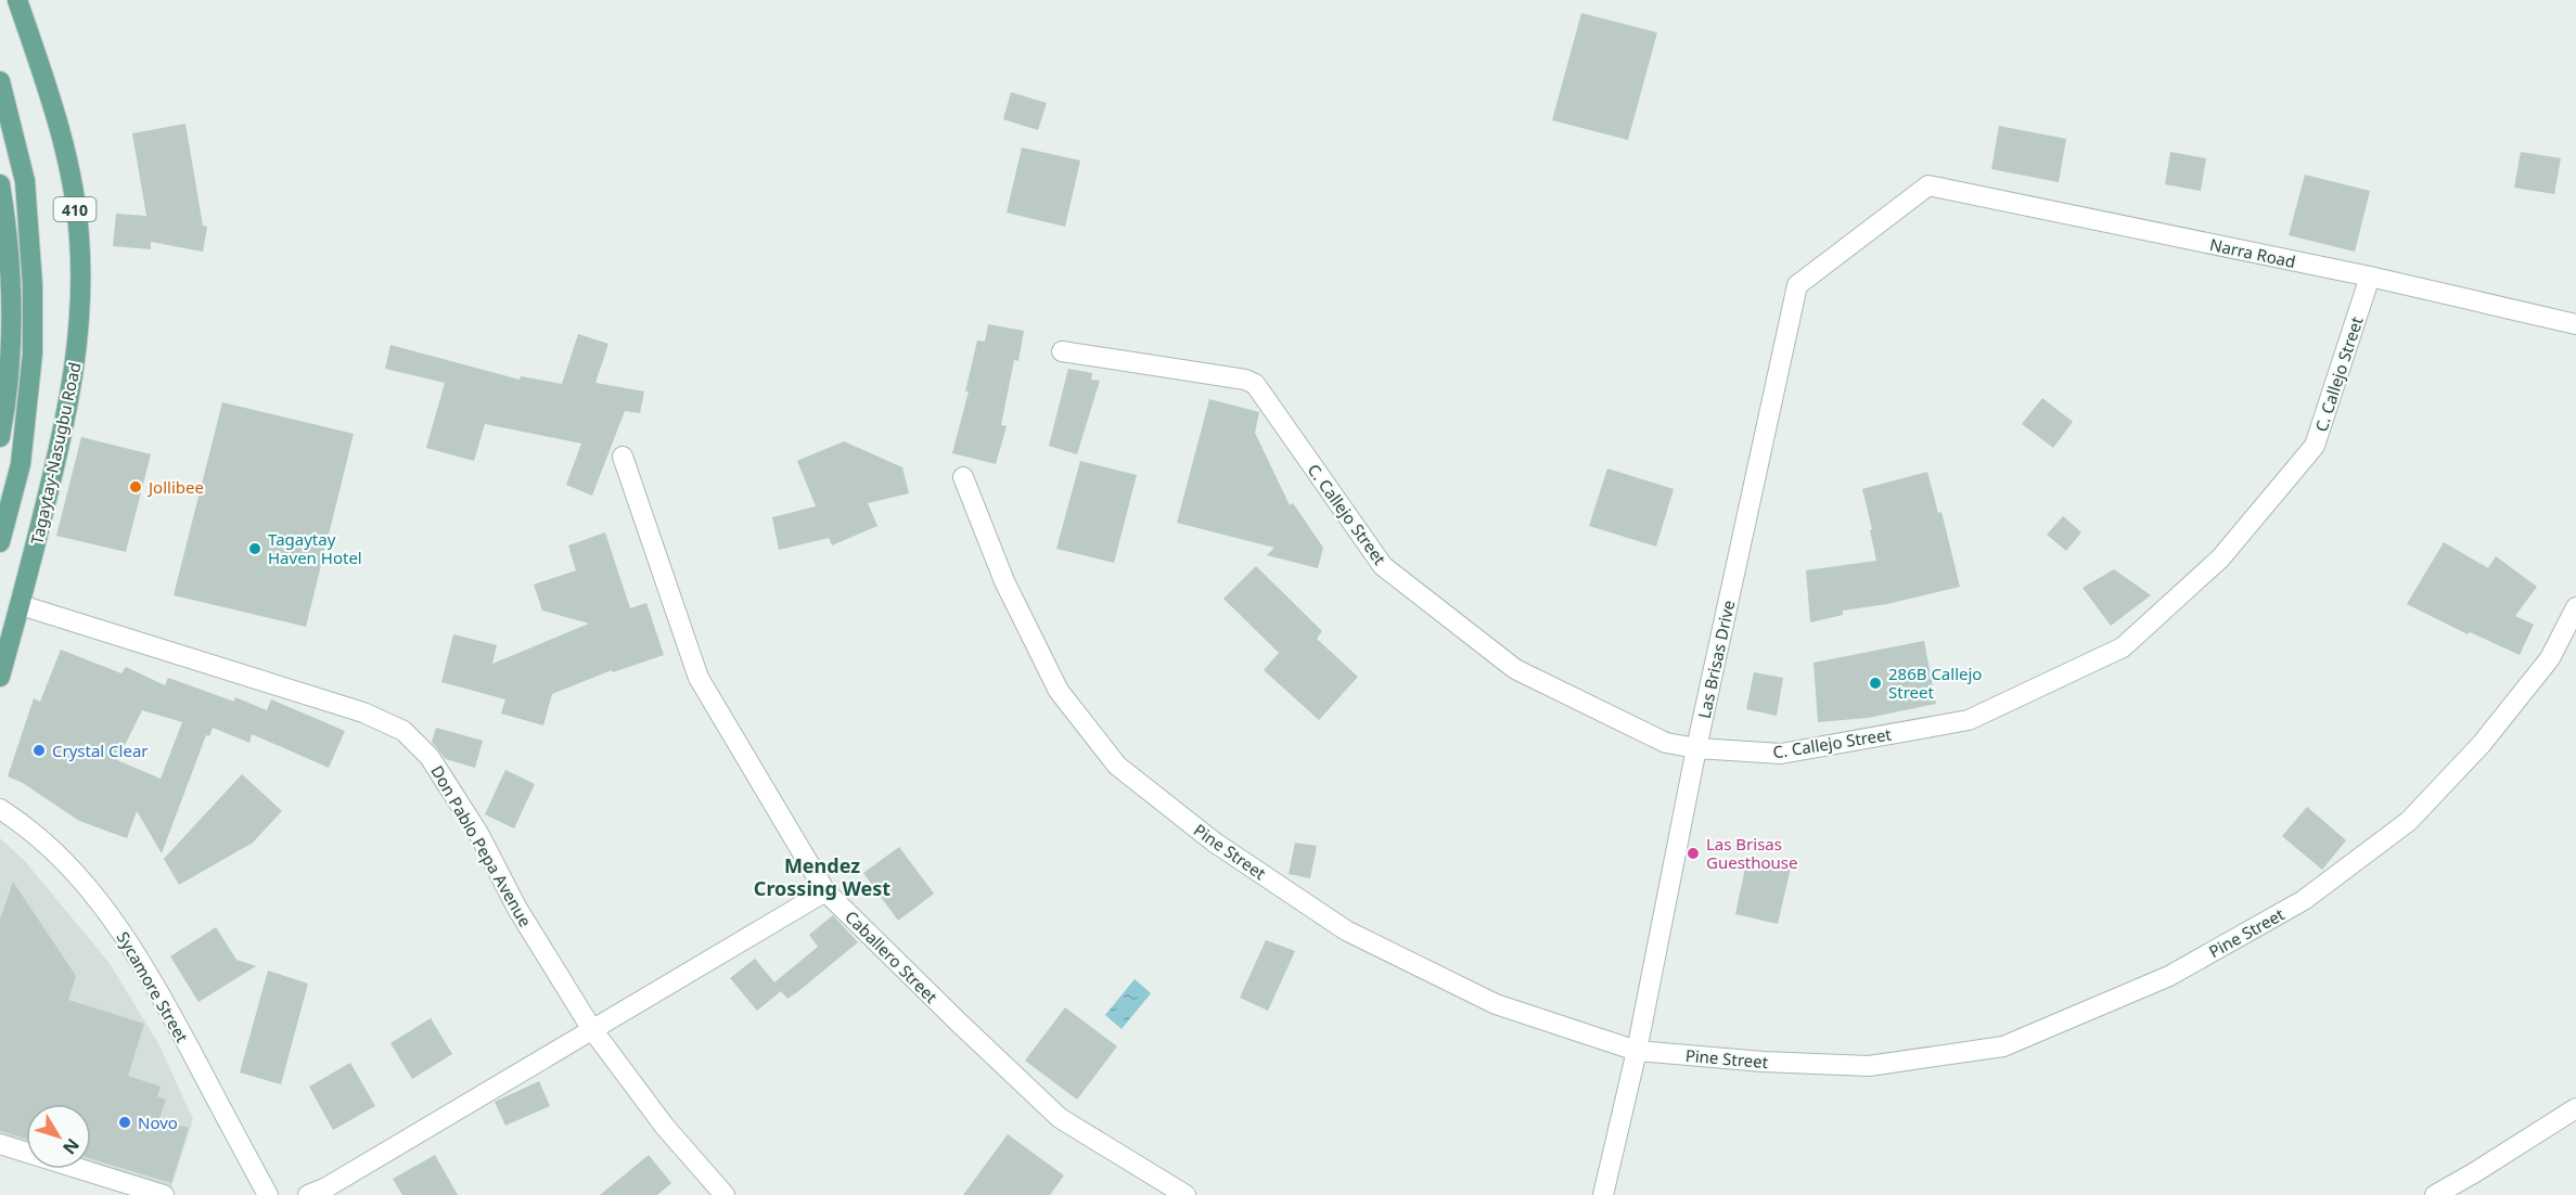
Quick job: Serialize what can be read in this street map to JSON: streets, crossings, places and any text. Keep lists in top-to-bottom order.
{
  "streets": {
    "main road": ["410", "Tagaytay-Nasugbu Road"],
    "street": [
      "Narra Road",
      "C. Callejo Street",
      "Las Brisas Drive",
      "Don Pablo Pepa Avenue",
      "Pine Street",
      "Caballero Street",
      "Sycamore Street"
    ]
  },
  "crossings": [
    ["Narra Road", "C. Callejo Street"],
    ["Narra Road", "Las Brisas Drive"],
    ["C. Callejo Street", "Las Brisas Drive"],
    ["Tagaytay-Nasugbu Road", "Don Pablo Pepa Avenue"],
    ["Las Brisas Drive", "Pine Street"]
  ],
  "districts": ["Mendez Crossing West"],
  "places": [
    "Jollibee",
    "Tagaytay Haven Hotel",
    "286B Callejo Street",
    "Crystal Clear",
    "Las Brisas Guesthouse",
    "Novo"
  ],
  "north": "bottom right"
}
